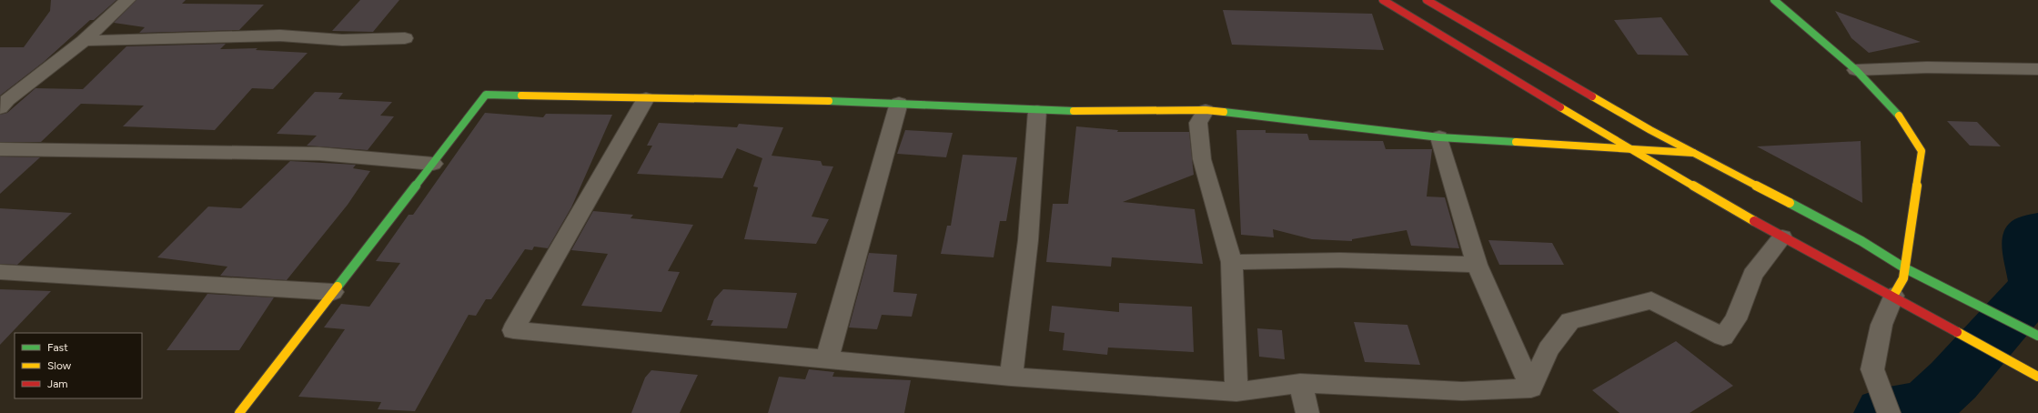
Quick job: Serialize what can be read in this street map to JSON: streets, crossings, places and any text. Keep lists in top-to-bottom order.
{
  "legend": ["Fast", "Slow", "Jam"]
}
